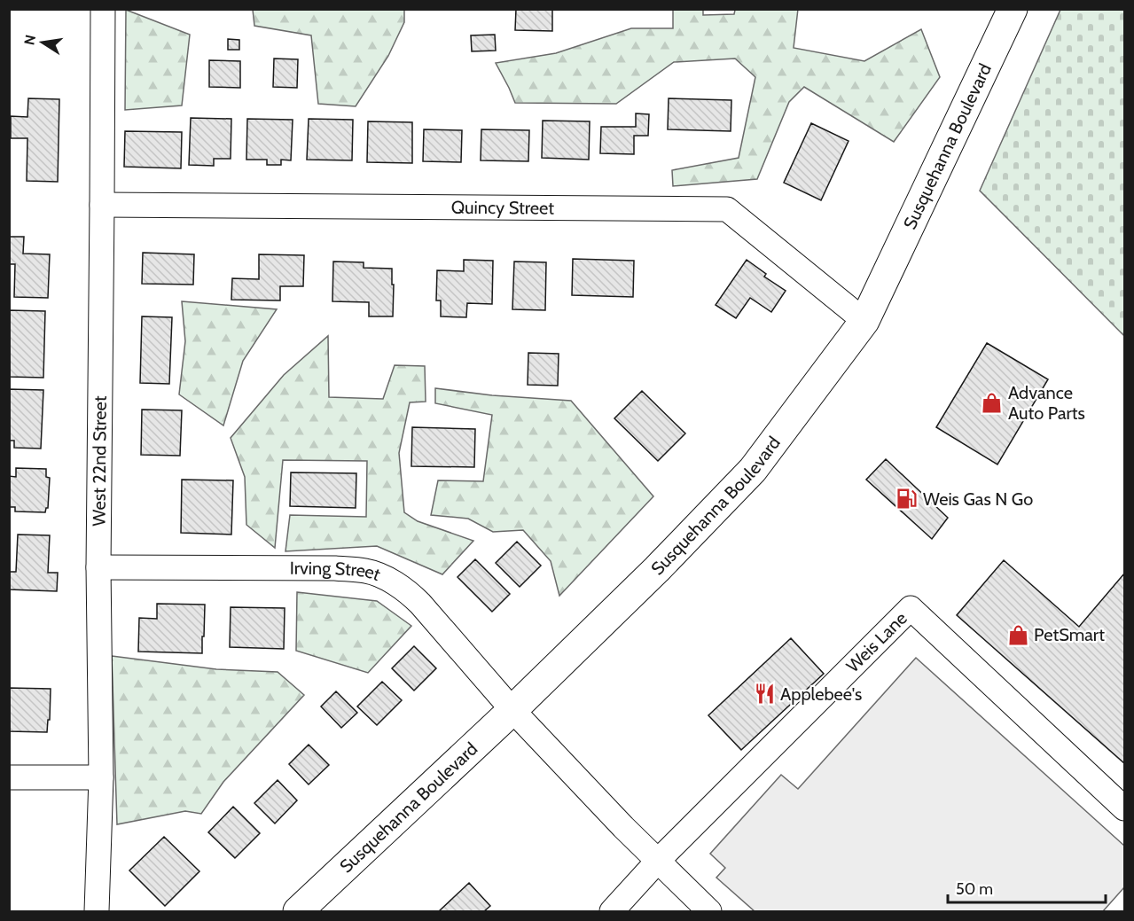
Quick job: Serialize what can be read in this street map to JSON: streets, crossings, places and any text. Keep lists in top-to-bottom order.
{
  "streets": {
    "highway": ["Susquehanna Boulevard"],
    "street": [
      "Quincy Street",
      "West 22nd Street",
      "Irving Street",
      "Weis Lane"
    ]
  },
  "crossings": [
    ["Susquehanna Boulevard", "Quincy Street"],
    ["Susquehanna Boulevard", "Irving Street"],
    ["Quincy Street", "West 22nd Street"],
    ["West 22nd Street", "Irving Street"]
  ],
  "places": {
    "shop": ["Advance Auto Parts", "PetSmart"],
    "fuel station": ["Weis Gas N Go"],
    "restaurant": ["Applebee's"]
  },
  "scale_bar": "50 m",
  "north": "left"
}
